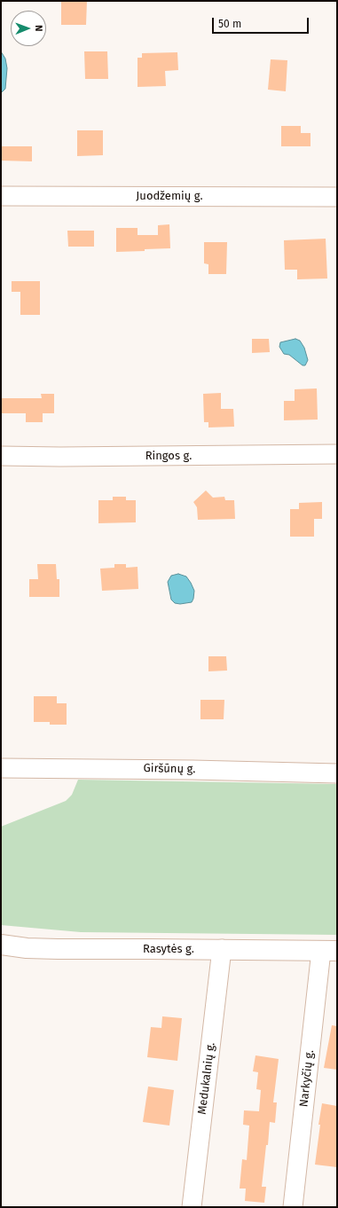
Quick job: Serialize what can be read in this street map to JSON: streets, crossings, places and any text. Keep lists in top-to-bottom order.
{
  "streets": {
    "main road": ["Rasytės g."],
    "street": [
      "Juodžemių g.",
      "Ringos g.",
      "Giršūnų g.",
      "Medukalnių g.",
      "Narkyčių g."
    ]
  },
  "crossings": [
    ["Rasytės g.", "Medukalnių g."],
    ["Rasytės g.", "Narkyčių g."]
  ],
  "scale_bar": "50 m",
  "north": "right"
}
